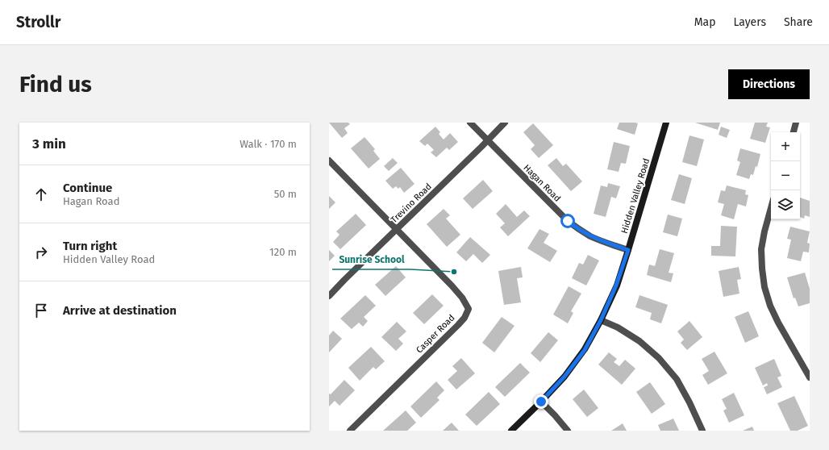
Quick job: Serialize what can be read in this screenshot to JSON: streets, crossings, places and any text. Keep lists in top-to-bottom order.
{
  "streets": {
    "street": [
      "Hagan Road",
      "Hidden Valley Road",
      "Trevino Road",
      "Casper Road"
    ]
  },
  "crossings": [
    ["Hagan Road", "Hidden Valley Road"],
    ["Hagan Road", "Trevino Road"],
    ["Trevino Road", "Casper Road"]
  ],
  "places": ["Sunrise School"],
  "page": {
    "header": "Strollr",
    "nav": ["Map", "Layers", "Share"],
    "buttons": "Directions",
    "title": "Find us",
    "heading": ["3 min", "Walk · 170 m"],
    "map_buttons": ["+", "−"],
    "list": [
      ["Continue", "Hagan Road", "50 m"],
      ["Turn right", "Hidden Valley Road", "120 m"],
      "Arrive at destination"
    ]
  }
}
